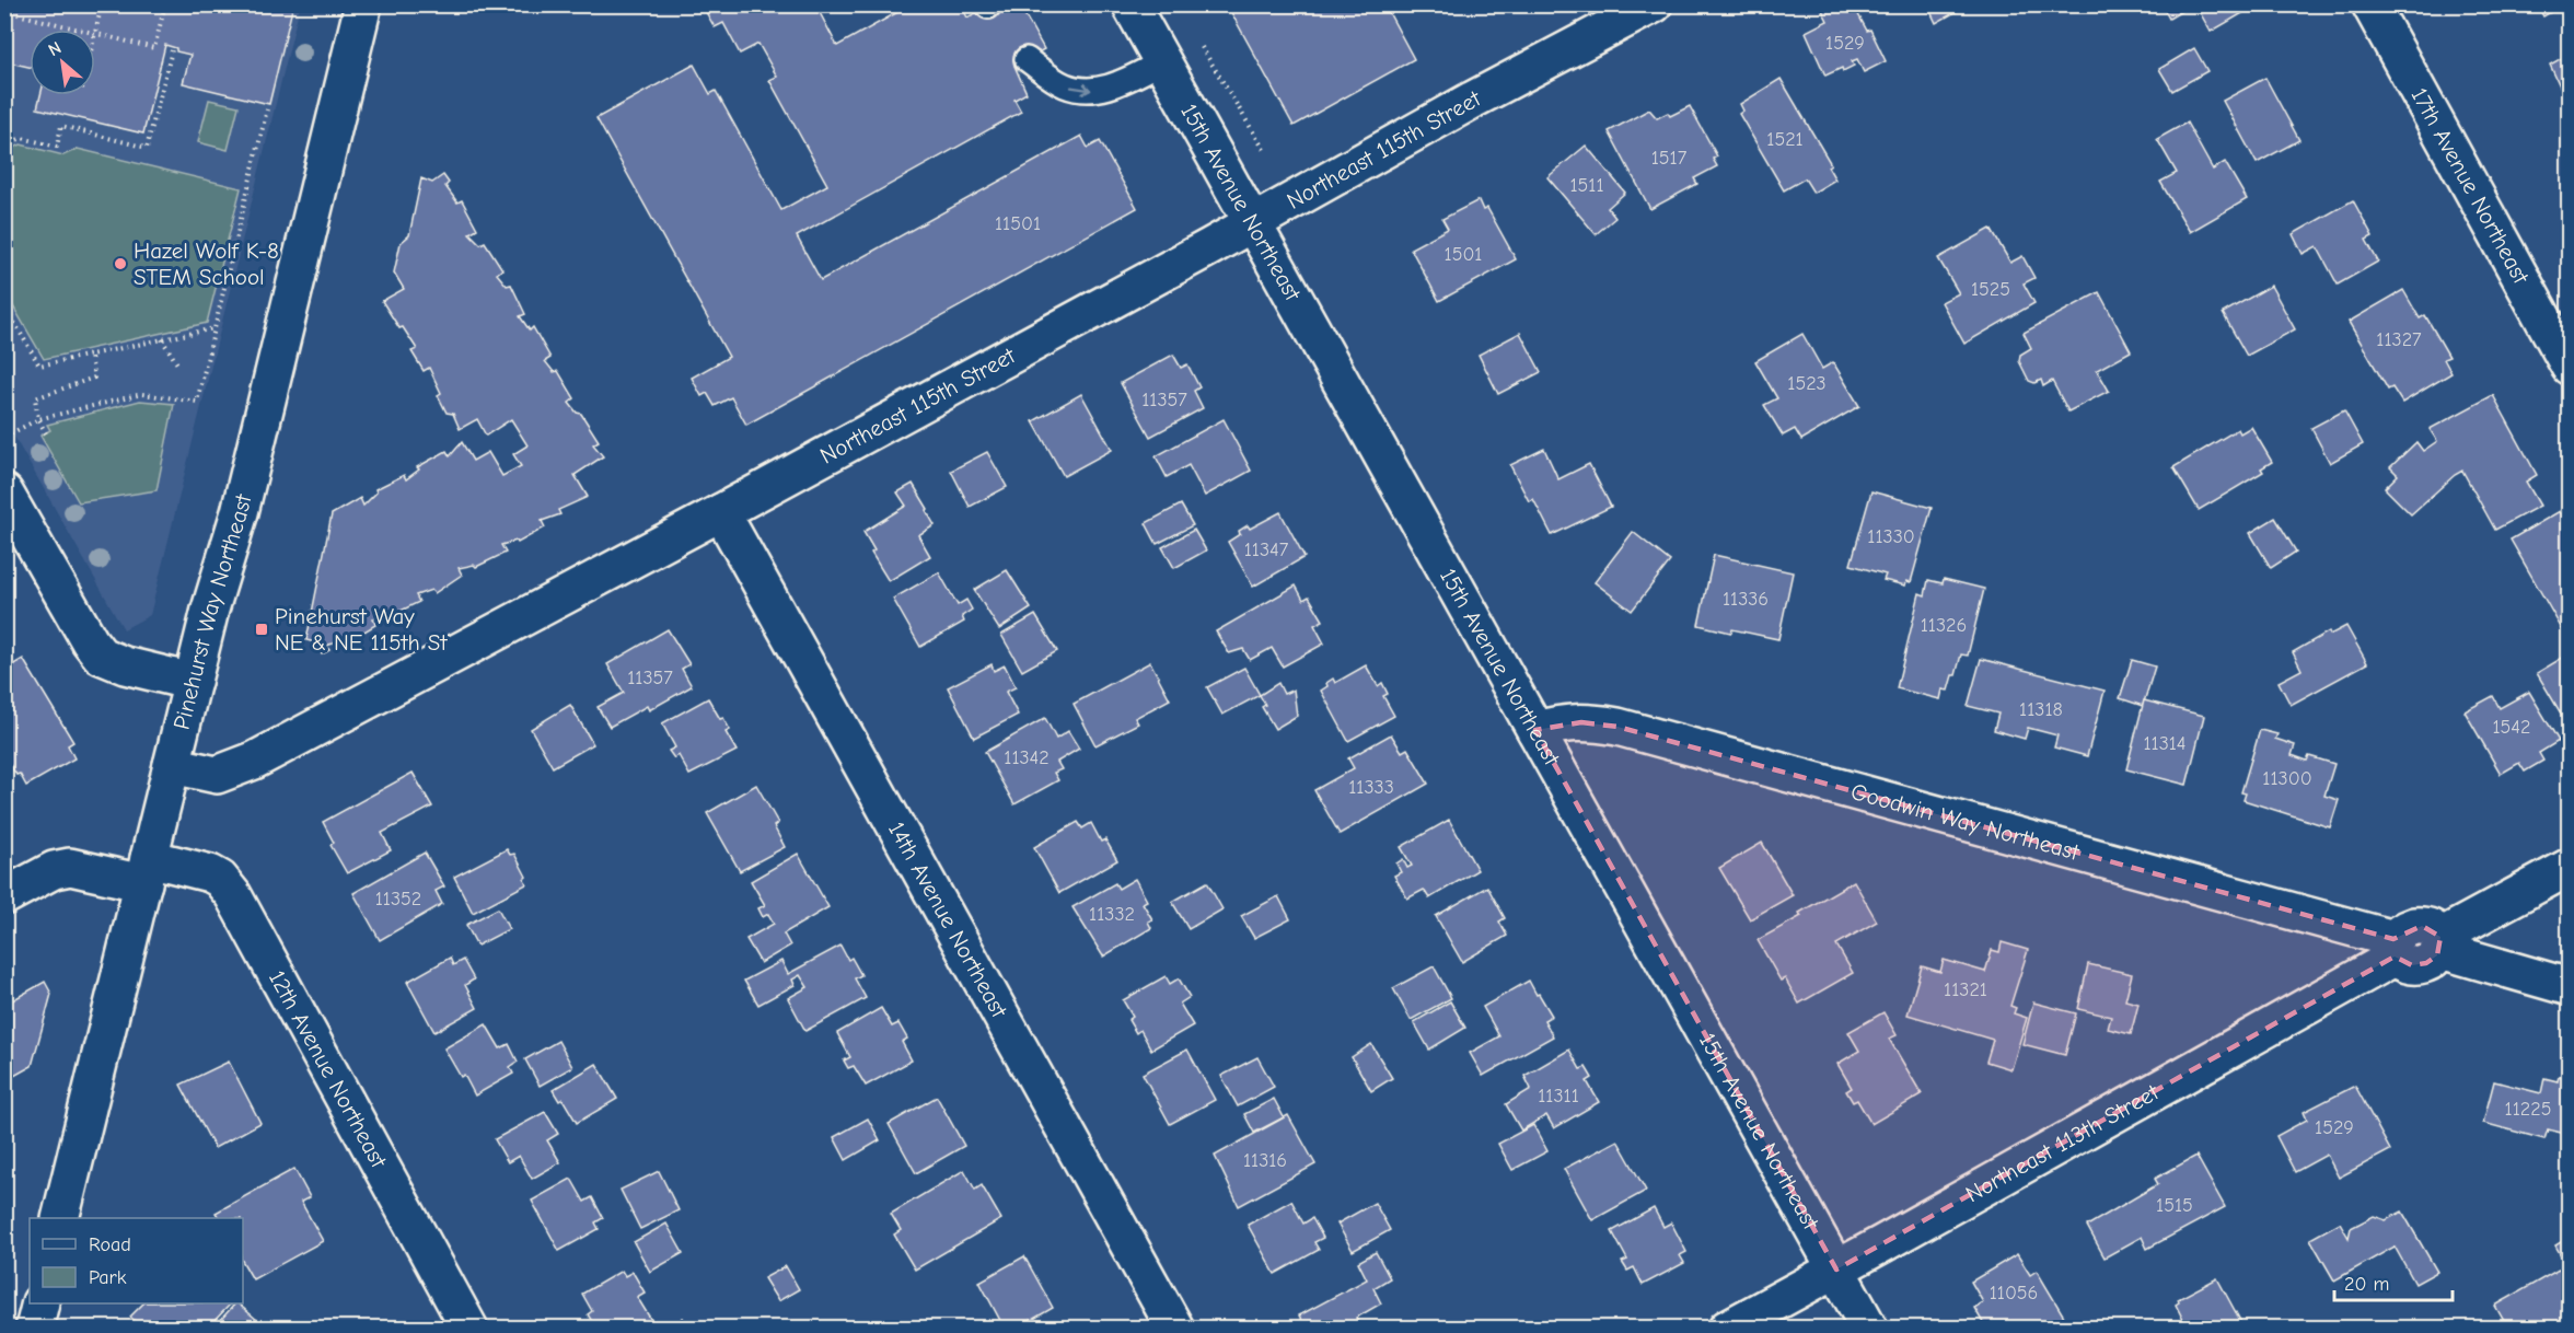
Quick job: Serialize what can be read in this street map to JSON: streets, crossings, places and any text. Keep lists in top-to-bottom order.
{
  "streets": {
    "street": [
      "Northeast 115th Street",
      "17th Avenue Northeast",
      "15th Avenue Northeast",
      "Pinehurst Way Northeast",
      "Goodwin Way Northeast",
      "14th Avenue Northeast",
      "12th Avenue Northeast",
      "Northeast 113th Street"
    ]
  },
  "crossings": [
    ["Northeast 115th Street", "15th Avenue Northeast"],
    ["Northeast 115th Street", "Pinehurst Way Northeast"],
    ["Northeast 115th Street", "14th Avenue Northeast"],
    ["15th Avenue Northeast", "Goodwin Way Northeast"],
    ["15th Avenue Northeast", "Northeast 113th Street"],
    ["Pinehurst Way Northeast", "12th Avenue Northeast"],
    ["Goodwin Way Northeast", "Northeast 113th Street"]
  ],
  "places": {
    "other": ["Hazel Wolf K-8 STEM School"],
    "transit": ["Pinehurst Way NE & NE 115th St"]
  },
  "house_numbers": [
    "1529",
    "1521",
    "1517",
    "1511",
    "11501",
    "1501",
    "1525",
    "11327",
    "1523",
    "11357",
    "11330",
    "11347",
    "11336",
    "11326",
    "11357",
    "11318",
    "1542",
    "11314",
    "11342",
    "11300",
    "11333",
    "11352",
    "11332",
    "11321",
    "11311",
    "11225",
    "1529",
    "11316",
    "1515",
    "11056"
  ],
  "legend": ["Road", "Park"],
  "scale_bar": "20 m",
  "north": "top left"
}
